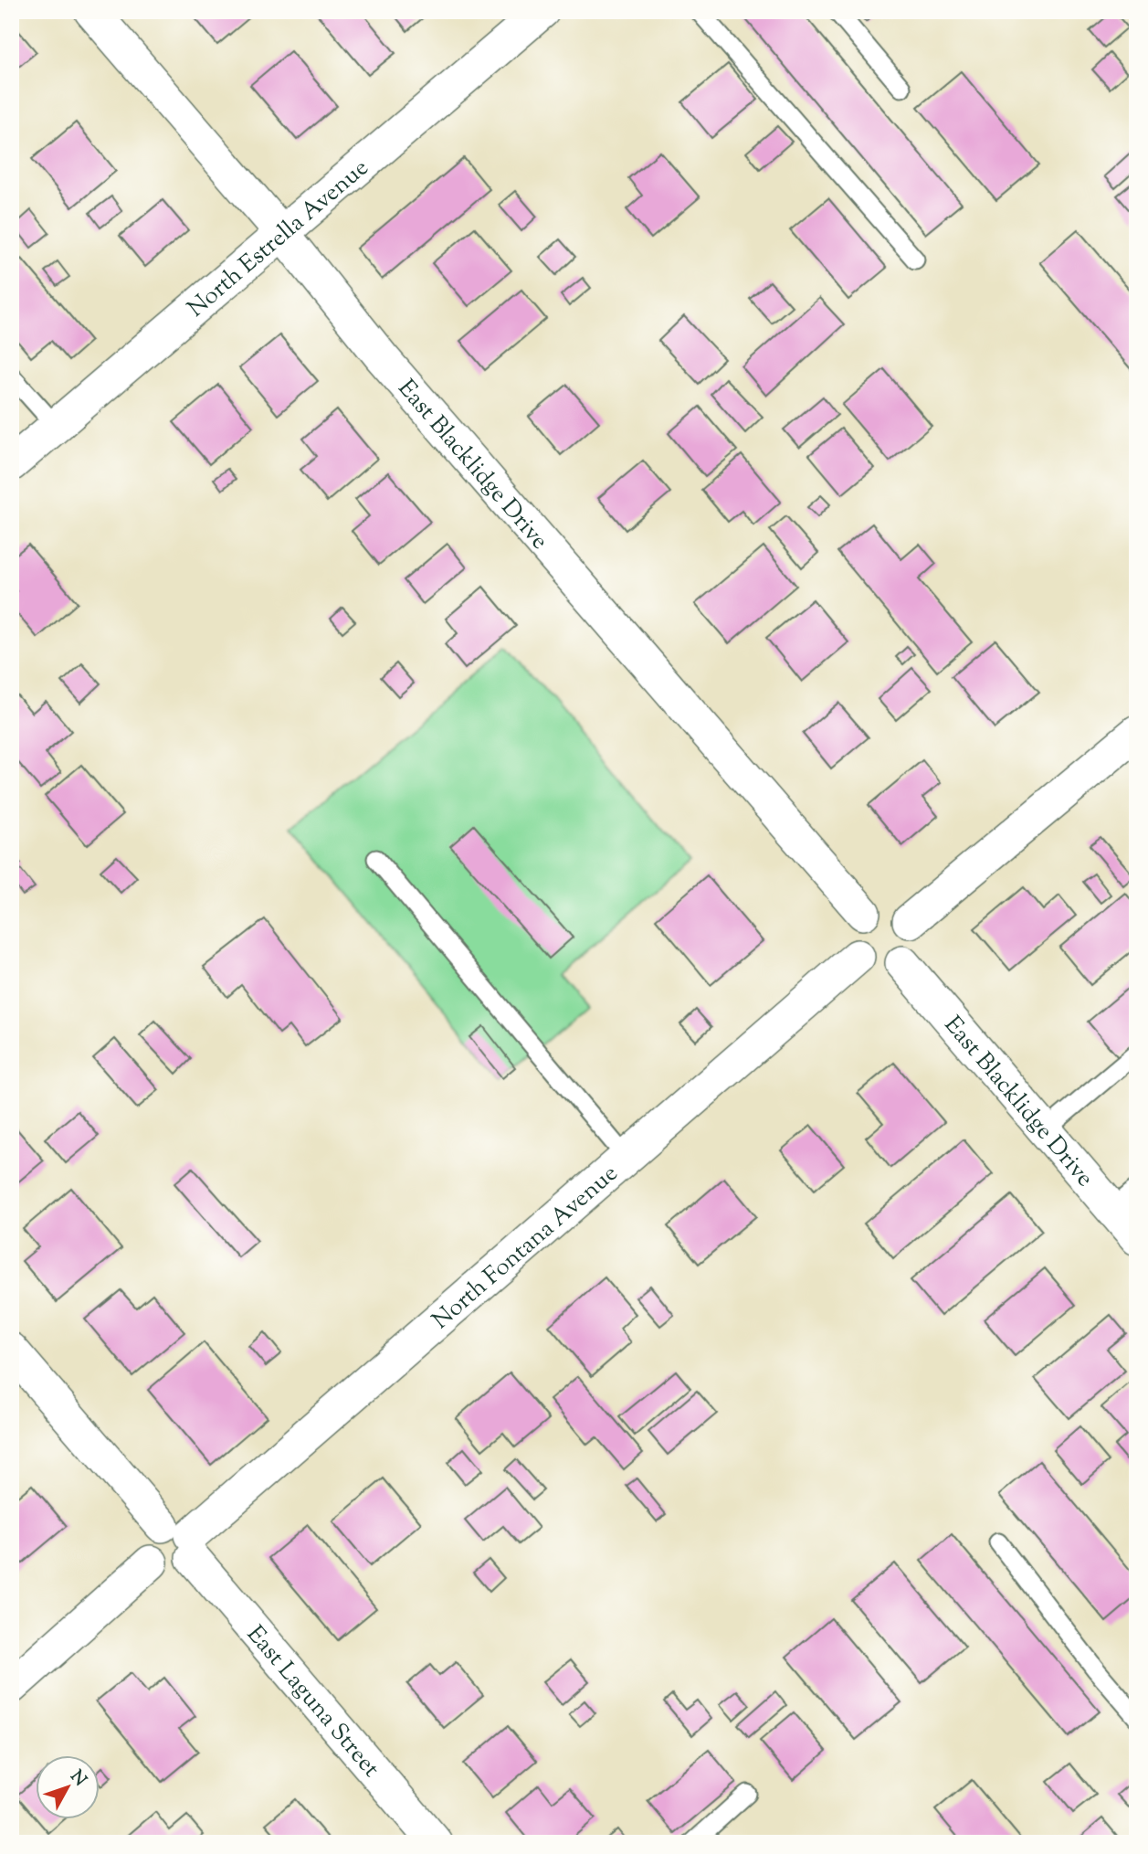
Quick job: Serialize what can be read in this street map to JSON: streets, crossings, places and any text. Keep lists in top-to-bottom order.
{
  "streets": {
    "street": [
      "North Estrella Avenue",
      "East Blacklidge Drive",
      "North Fontana Avenue",
      "East Laguna Street"
    ]
  },
  "crossings": [
    ["North Estrella Avenue", "East Blacklidge Drive"],
    ["East Blacklidge Drive", "North Fontana Avenue"],
    ["North Fontana Avenue", "East Laguna Street"]
  ],
  "north": "top right"
}
